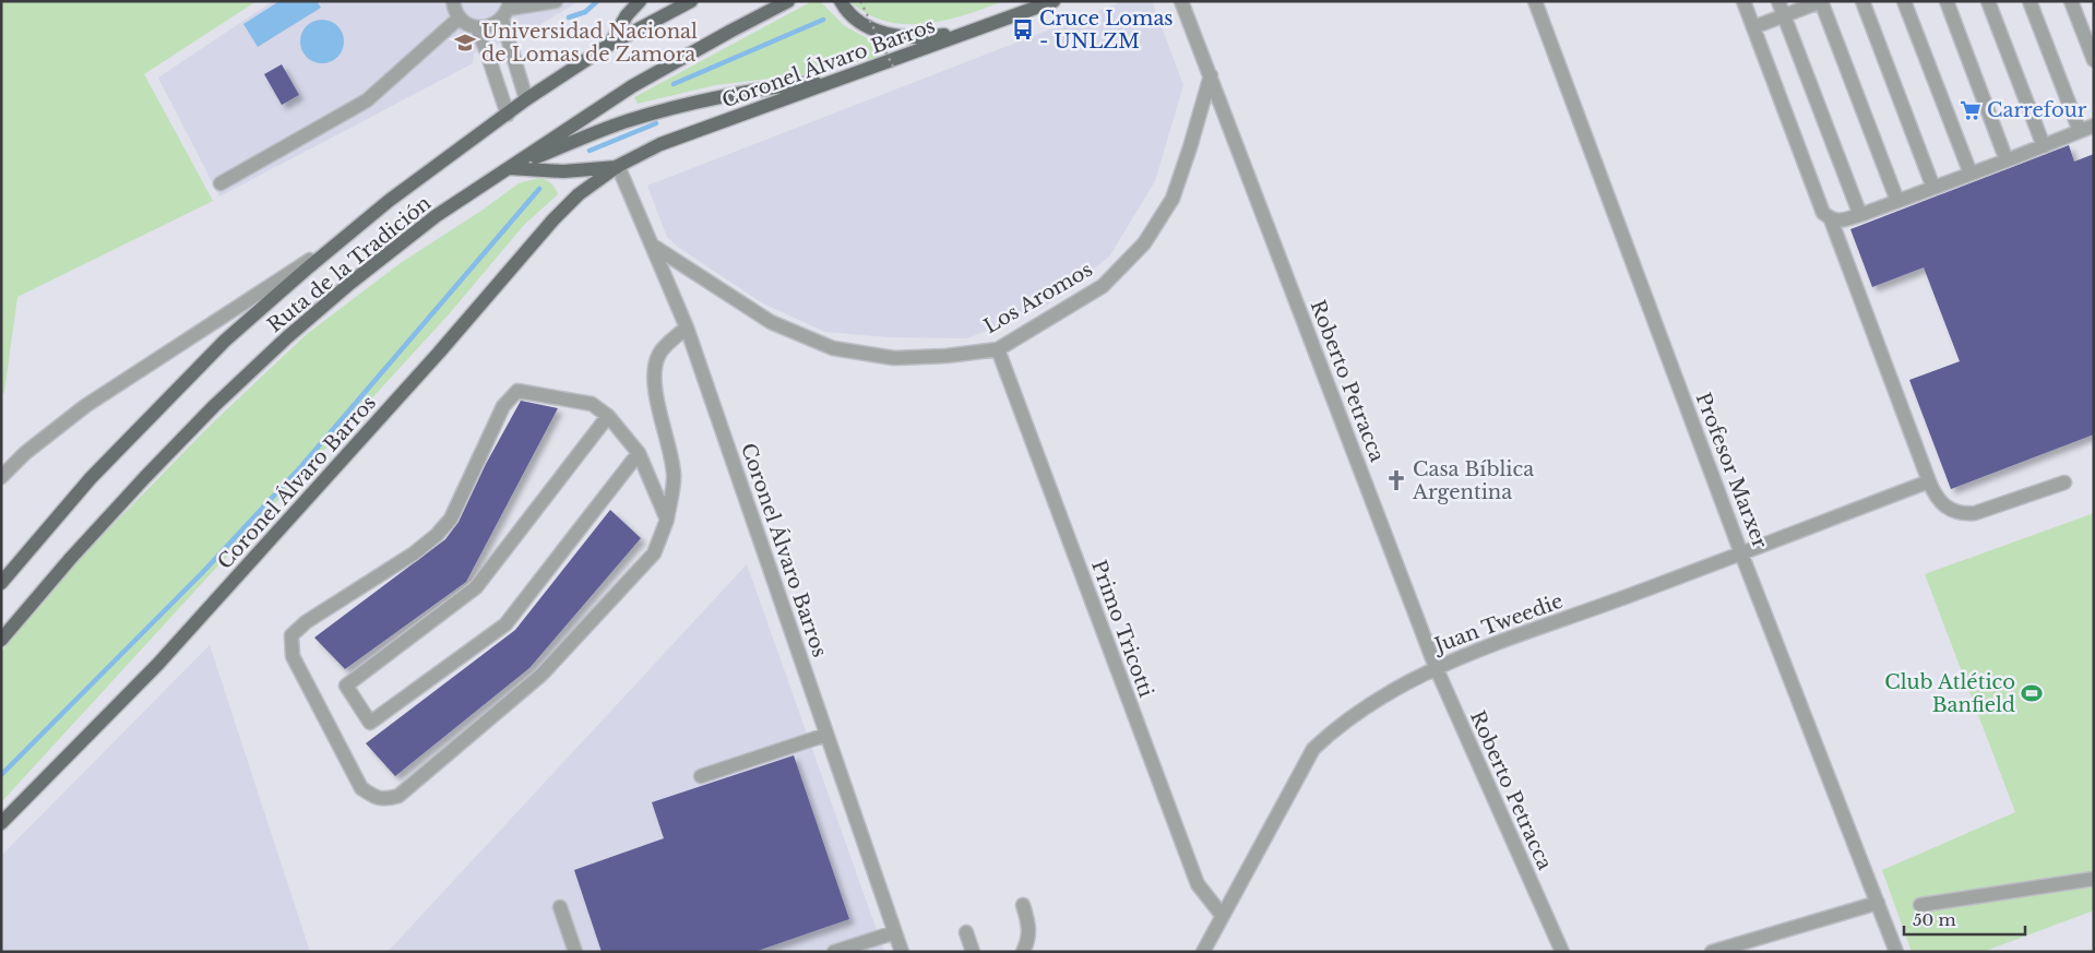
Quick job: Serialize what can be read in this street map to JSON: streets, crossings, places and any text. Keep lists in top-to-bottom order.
{
  "streets": {
    "main road": ["Coronel Álvaro Barros", "Ruta de la Tradición"],
    "street": [
      "Los Aromos",
      "Roberto Petracca",
      "Profesor Marxer",
      "Juan Tweedie",
      "Primo Tricotti"
    ]
  },
  "crossings": [
    ["Coronel Álvaro Barros", "Los Aromos"],
    ["Los Aromos", "Roberto Petracca"],
    ["Los Aromos", "Primo Tricotti"],
    ["Roberto Petracca", "Juan Tweedie"],
    ["Profesor Marxer", "Juan Tweedie"],
    ["Juan Tweedie", "Primo Tricotti"]
  ],
  "places": {
    "bus stop": ["Cruce Lomas - UNLZM"],
    "school or university": ["Universidad Nacional de Lomas de Zamora"],
    "supermarket": ["Carrefour"],
    "church": ["Casa Bíblica Argentina"],
    "sports": ["Club Atlético Banfield"]
  },
  "scale_bar": "50 m"
}
